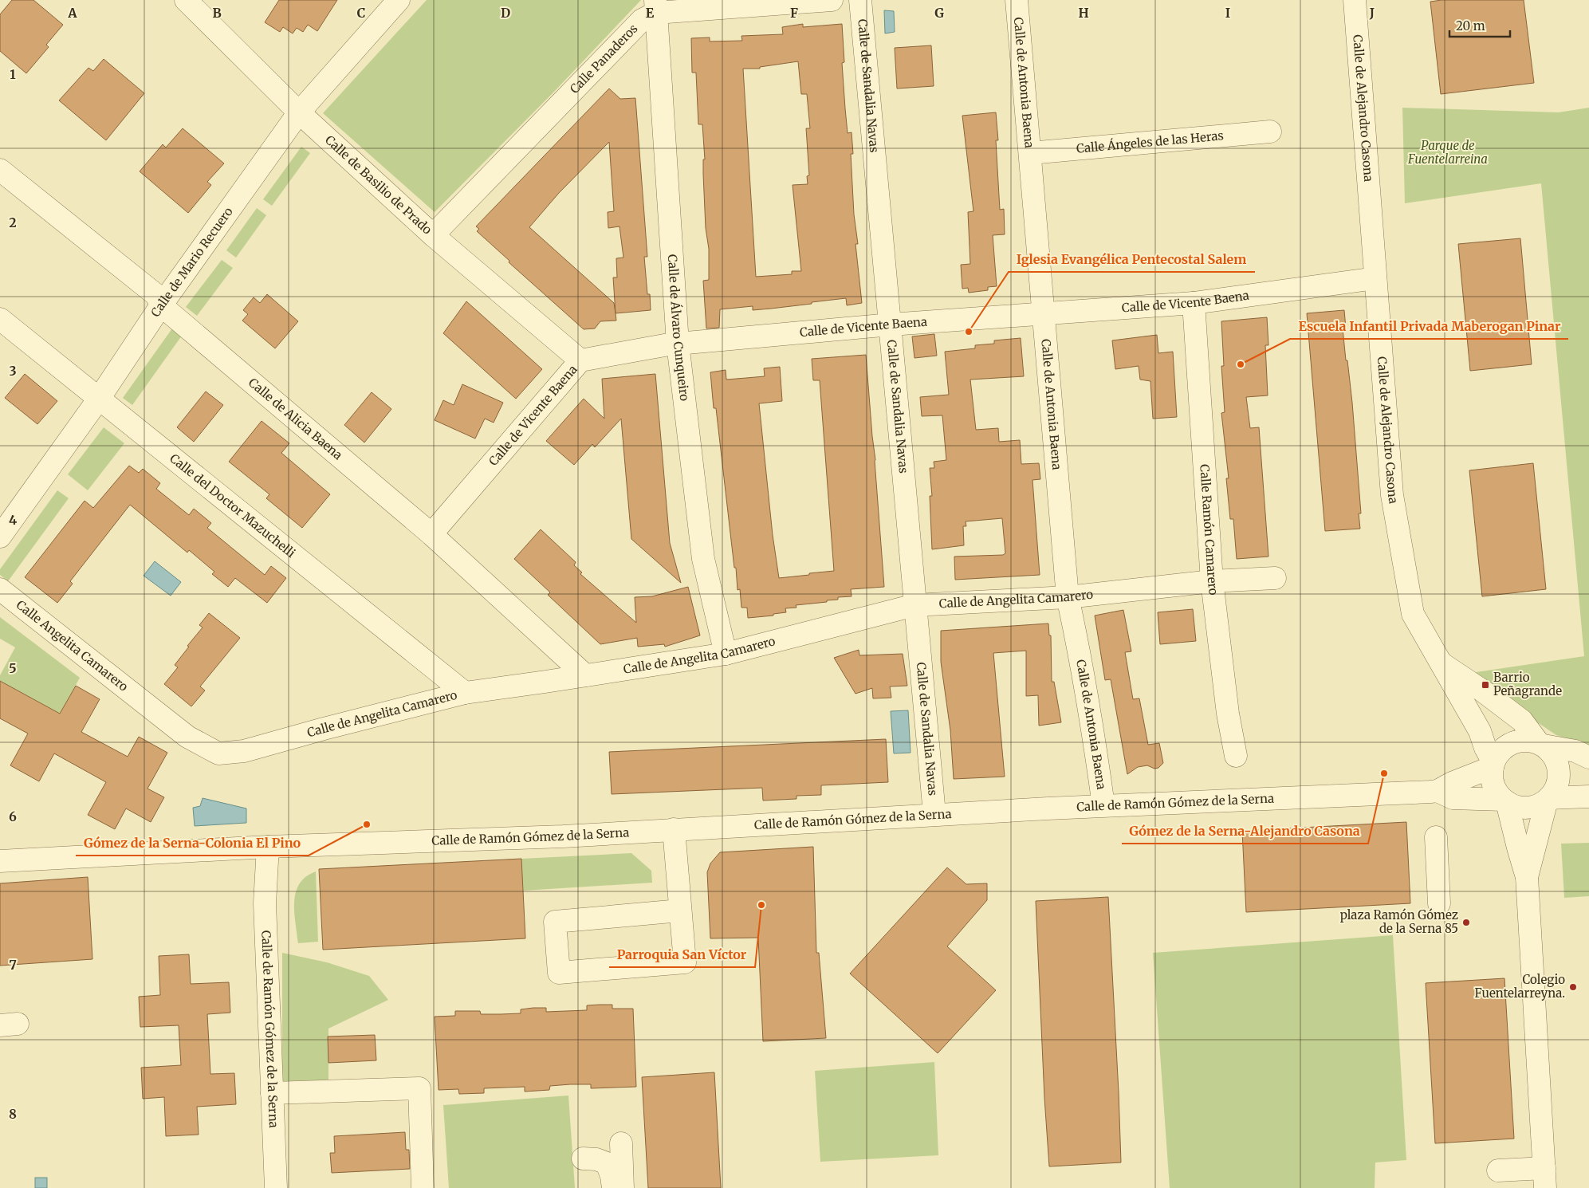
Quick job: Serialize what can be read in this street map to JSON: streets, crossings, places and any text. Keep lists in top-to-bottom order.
{
  "streets": {
    "street": [
      "Calle Panaderos",
      "Calle de Antonia Baena",
      "Calle de Sandalia Navas",
      "Calle de Alejandro Casona",
      "Calle Ángeles de las Heras",
      "Calle de Basilio de Prado",
      "Calle de Mario Recuero",
      "Calle de Vicente Baena",
      "Calle de Álvaro Cunqueiro",
      "Calle de Alicia Baena",
      "Calle del Doctor Mazuchelli",
      "Calle Ramón Camarero",
      "Calle de Angelita Camarero",
      "Calle Angelita Camarero",
      "Calle de Ramón Gómez de la Serna"
    ]
  },
  "crossings": [
    ["Calle Panaderos", "Calle de Basilio de Prado"],
    ["Calle Panaderos", "Calle de Álvaro Cunqueiro"],
    ["Calle de Antonia Baena", "Calle Ángeles de las Heras"],
    ["Calle de Antonia Baena", "Calle de Vicente Baena"],
    ["Calle de Antonia Baena", "Calle de Angelita Camarero"],
    ["Calle de Antonia Baena", "Calle de Ramón Gómez de la Serna"],
    ["Calle de Sandalia Navas", "Calle de Vicente Baena"],
    ["Calle de Sandalia Navas", "Calle de Angelita Camarero"],
    ["Calle de Sandalia Navas", "Calle de Ramón Gómez de la Serna"],
    ["Calle de Alejandro Casona", "Calle de Vicente Baena"],
    ["Calle de Alejandro Casona", "Calle de Ramón Gómez de la Serna"],
    ["Calle de Basilio de Prado", "Calle de Mario Recuero"],
    ["Calle de Basilio de Prado", "Calle de Vicente Baena"],
    ["Calle de Mario Recuero", "Calle de Alicia Baena"],
    ["Calle de Mario Recuero", "Calle del Doctor Mazuchelli"],
    ["Calle de Vicente Baena", "Calle de Álvaro Cunqueiro"],
    ["Calle de Vicente Baena", "Calle de Alicia Baena"],
    ["Calle de Vicente Baena", "Calle Ramón Camarero"],
    ["Calle de Álvaro Cunqueiro", "Calle de Angelita Camarero"],
    ["Calle de Alicia Baena", "Calle de Angelita Camarero"],
    ["Calle del Doctor Mazuchelli", "Calle de Angelita Camarero"],
    ["Calle Ramón Camarero", "Calle de Angelita Camarero"],
    ["Calle de Angelita Camarero", "Calle Angelita Camarero"]
  ],
  "parks": ["Parque de Fuentelarreina"],
  "places": {
    "other": [
      "Iglesia Evangélica Pentecostal Salem",
      "Escuela Infantil Privada Maberogan Pinar",
      "Gómez de la Serna-Alejandro Casona",
      "Gómez de la Serna-Colonia El Pino",
      "Parroquia San Víctor",
      "plaza Ramón Gómez de la Serna 85",
      "Colegio Fuentelarreyna."
    ],
    "transit": ["Barrio Peñagrande"]
  },
  "scale_bar": "20 m",
  "grid": {
    "columns": [
      "A",
      "B",
      "C",
      "D",
      "E",
      "F",
      "G",
      "H",
      "I",
      "J"
    ],
    "rows": [
      "1",
      "2",
      "3",
      "4",
      "5",
      "6",
      "7",
      "8"
    ]
  }
}
